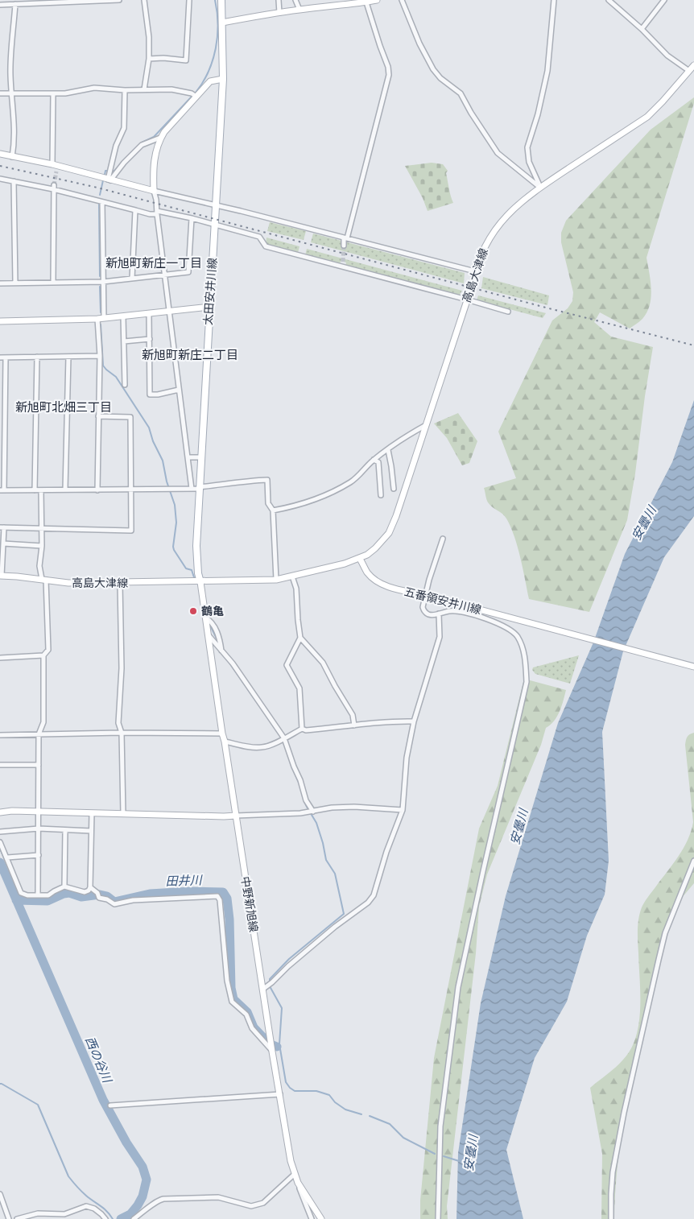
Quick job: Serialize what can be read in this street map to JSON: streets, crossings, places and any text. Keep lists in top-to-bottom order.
{
  "streets": {
    "main road": [
      "高島大津線",
      "太田安井川線",
      "五番領安井川線",
      "中野新旭線"
    ]
  },
  "crossings": [
    ["高島大津線", "太田安井川線"],
    ["高島大津線", "五番領安井川線"],
    ["高島大津線", "中野新旭線"],
    ["太田安井川線", "中野新旭線"]
  ],
  "districts": ["新旭町新庄一丁目", "新旭町新庄二丁目", "新旭町北畑三丁目"],
  "water": ["安曇川", "田井川", "西の谷川"],
  "places": ["鶴亀"]
}
